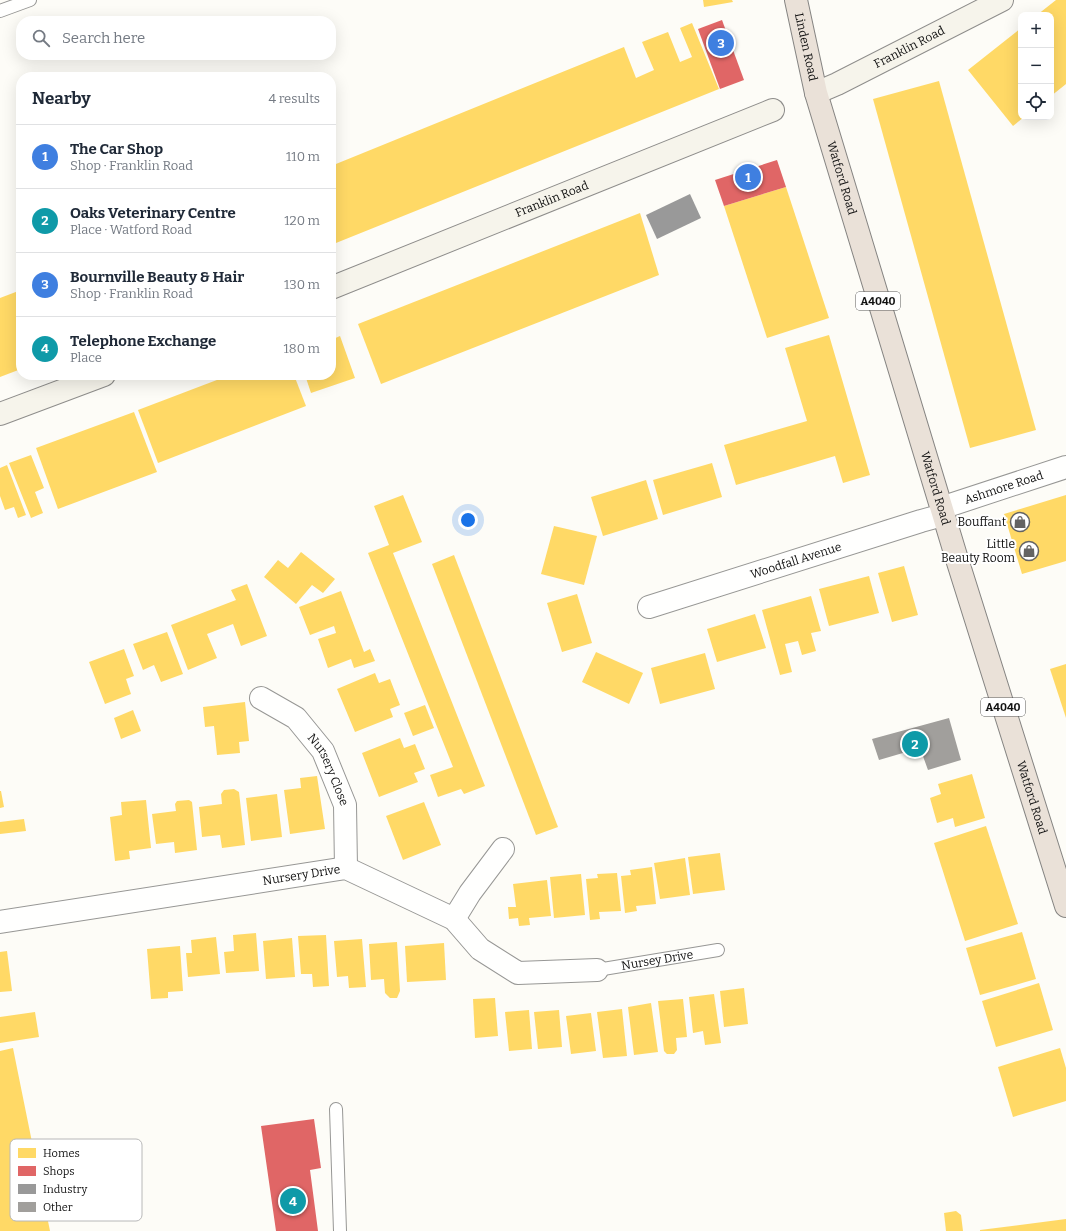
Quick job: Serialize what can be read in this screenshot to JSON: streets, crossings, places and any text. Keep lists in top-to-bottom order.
{
  "streets": {
    "highway": ["Linden Road", "Watford Road", "A4040"],
    "street": [
      "Franklin Road",
      "Ashmore Road",
      "Woodfall Avenue",
      "Nursery Close",
      "Nursery Drive"
    ],
    "lane": ["Nursey Drive"]
  },
  "crossings": [
    ["Linden Road", "Franklin Road"],
    ["Linden Road", "Watford Road"],
    ["Franklin Road", "Watford Road"],
    ["Watford Road", "Ashmore Road"],
    ["Watford Road", "Woodfall Avenue"],
    ["Ashmore Road", "Woodfall Avenue"],
    ["Nursery Close", "Nursery Drive"],
    ["Nursery Drive", "Nursey Drive"]
  ],
  "places": {
    "shop": ["Bouffant", "Little Beauty Room"]
  },
  "legend": [
    "Homes",
    "Shops",
    "Industry",
    "Other"
  ],
  "page": {
    "map_buttons": ["+", "−"],
    "search": "Search here",
    "pins": [
      "3",
      "1",
      "2",
      "4"
    ],
    "heading": ["Nearby", "4 results"],
    "list": [
      {
        "mark": "1",
        "name": "The Car Shop",
        "note": "Shop · Franklin Road",
        "value": "110 m"
      },
      {
        "mark": "2",
        "name": "Oaks Veterinary Centre",
        "note": "Place · Watford Road",
        "value": "120 m"
      },
      {
        "mark": "3",
        "name": "Bournville Beauty & Hair",
        "note": "Shop · Franklin Road",
        "value": "130 m"
      },
      {
        "mark": "4",
        "name": "Telephone Exchange",
        "note": "Place",
        "value": "180 m"
      }
    ]
  }
}
